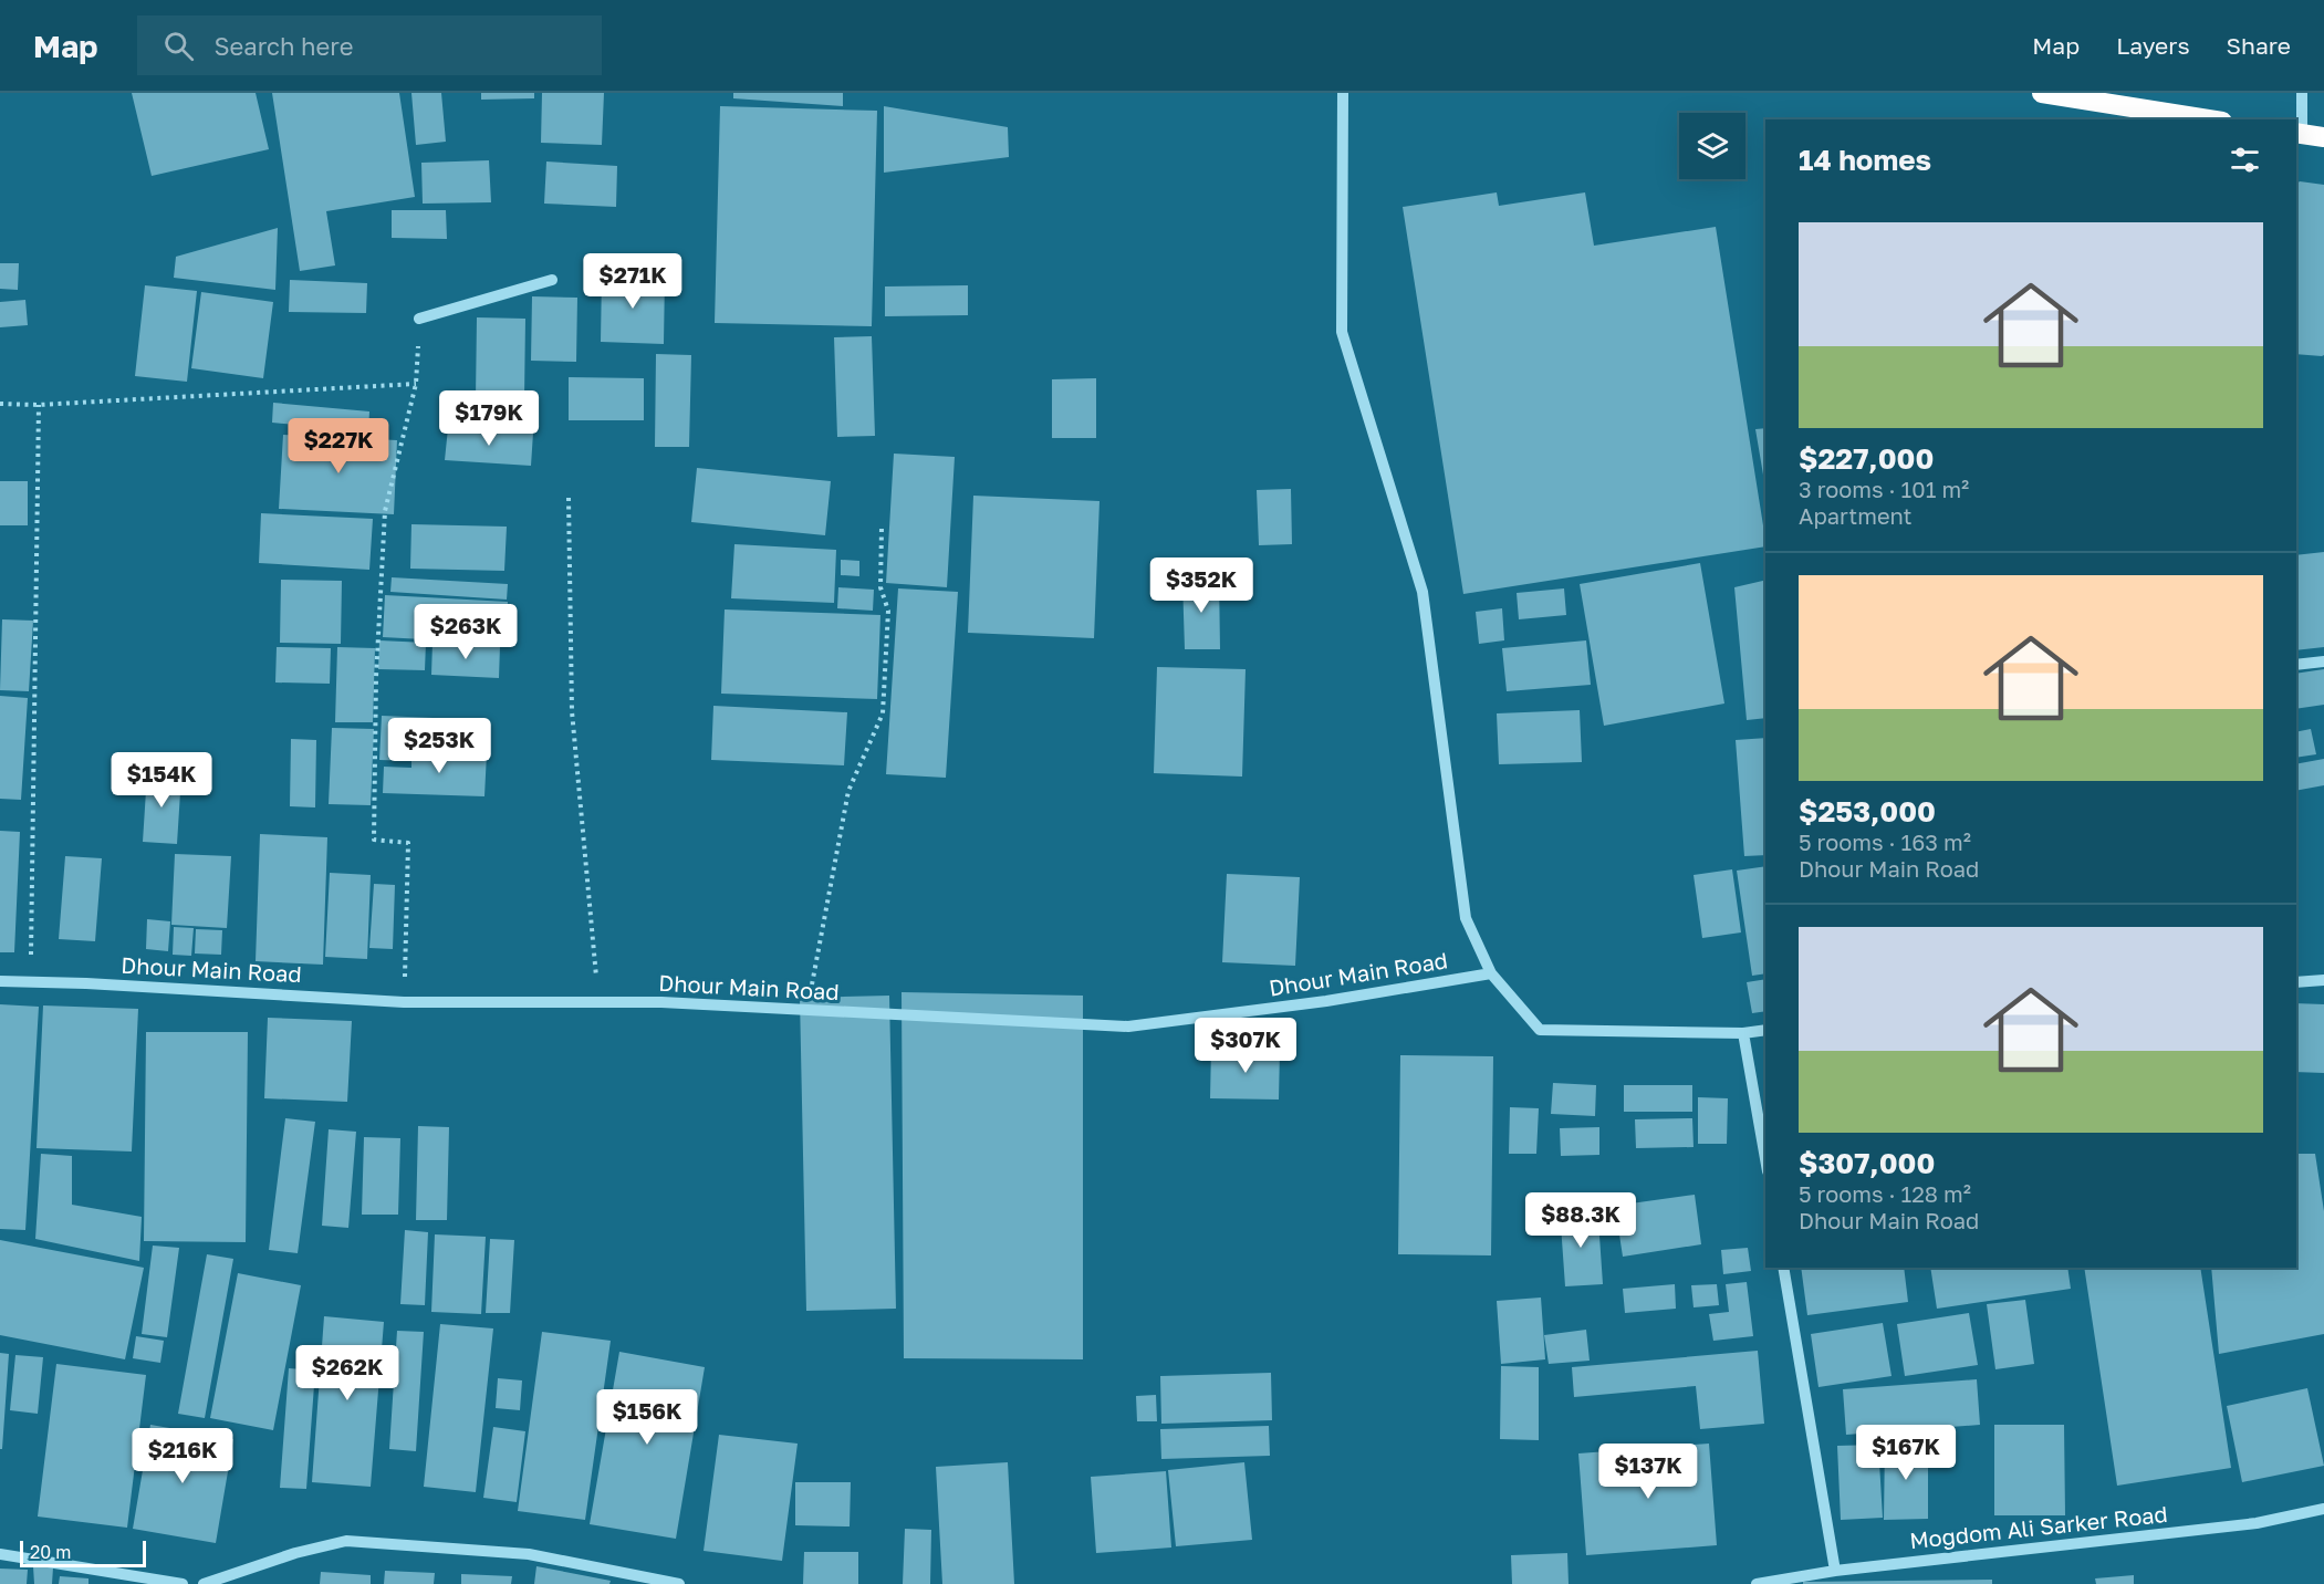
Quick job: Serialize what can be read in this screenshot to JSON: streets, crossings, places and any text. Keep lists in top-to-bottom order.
{
  "streets": {
    "street": ["Dhour Main Road", "Mogdom Ali Sarker Road"]
  },
  "scale_bar": "20 m",
  "page": {
    "header": "Map",
    "search": "Search here",
    "nav": ["Map", "Layers", "Share"],
    "heading": "14 homes",
    "list": [
      {
        "name": "$227,000",
        "note": "3 rooms · 101 m² · Apartment"
      },
      {
        "name": "$253,000",
        "note": "5 rooms · 163 m² · Dhour Main Road"
      },
      {
        "name": "$307,000",
        "note": "5 rooms · 128 m² · Dhour Main Road"
      }
    ],
    "price": [
      "$271K",
      "$179K",
      "$227K",
      "$352K",
      "$263K",
      "$253K",
      "$154K",
      "$307K",
      "$88.3K",
      "$262K",
      "$156K",
      "$167K",
      "$216K",
      "$137K"
    ],
    "scale": "20 m"
  }
}
